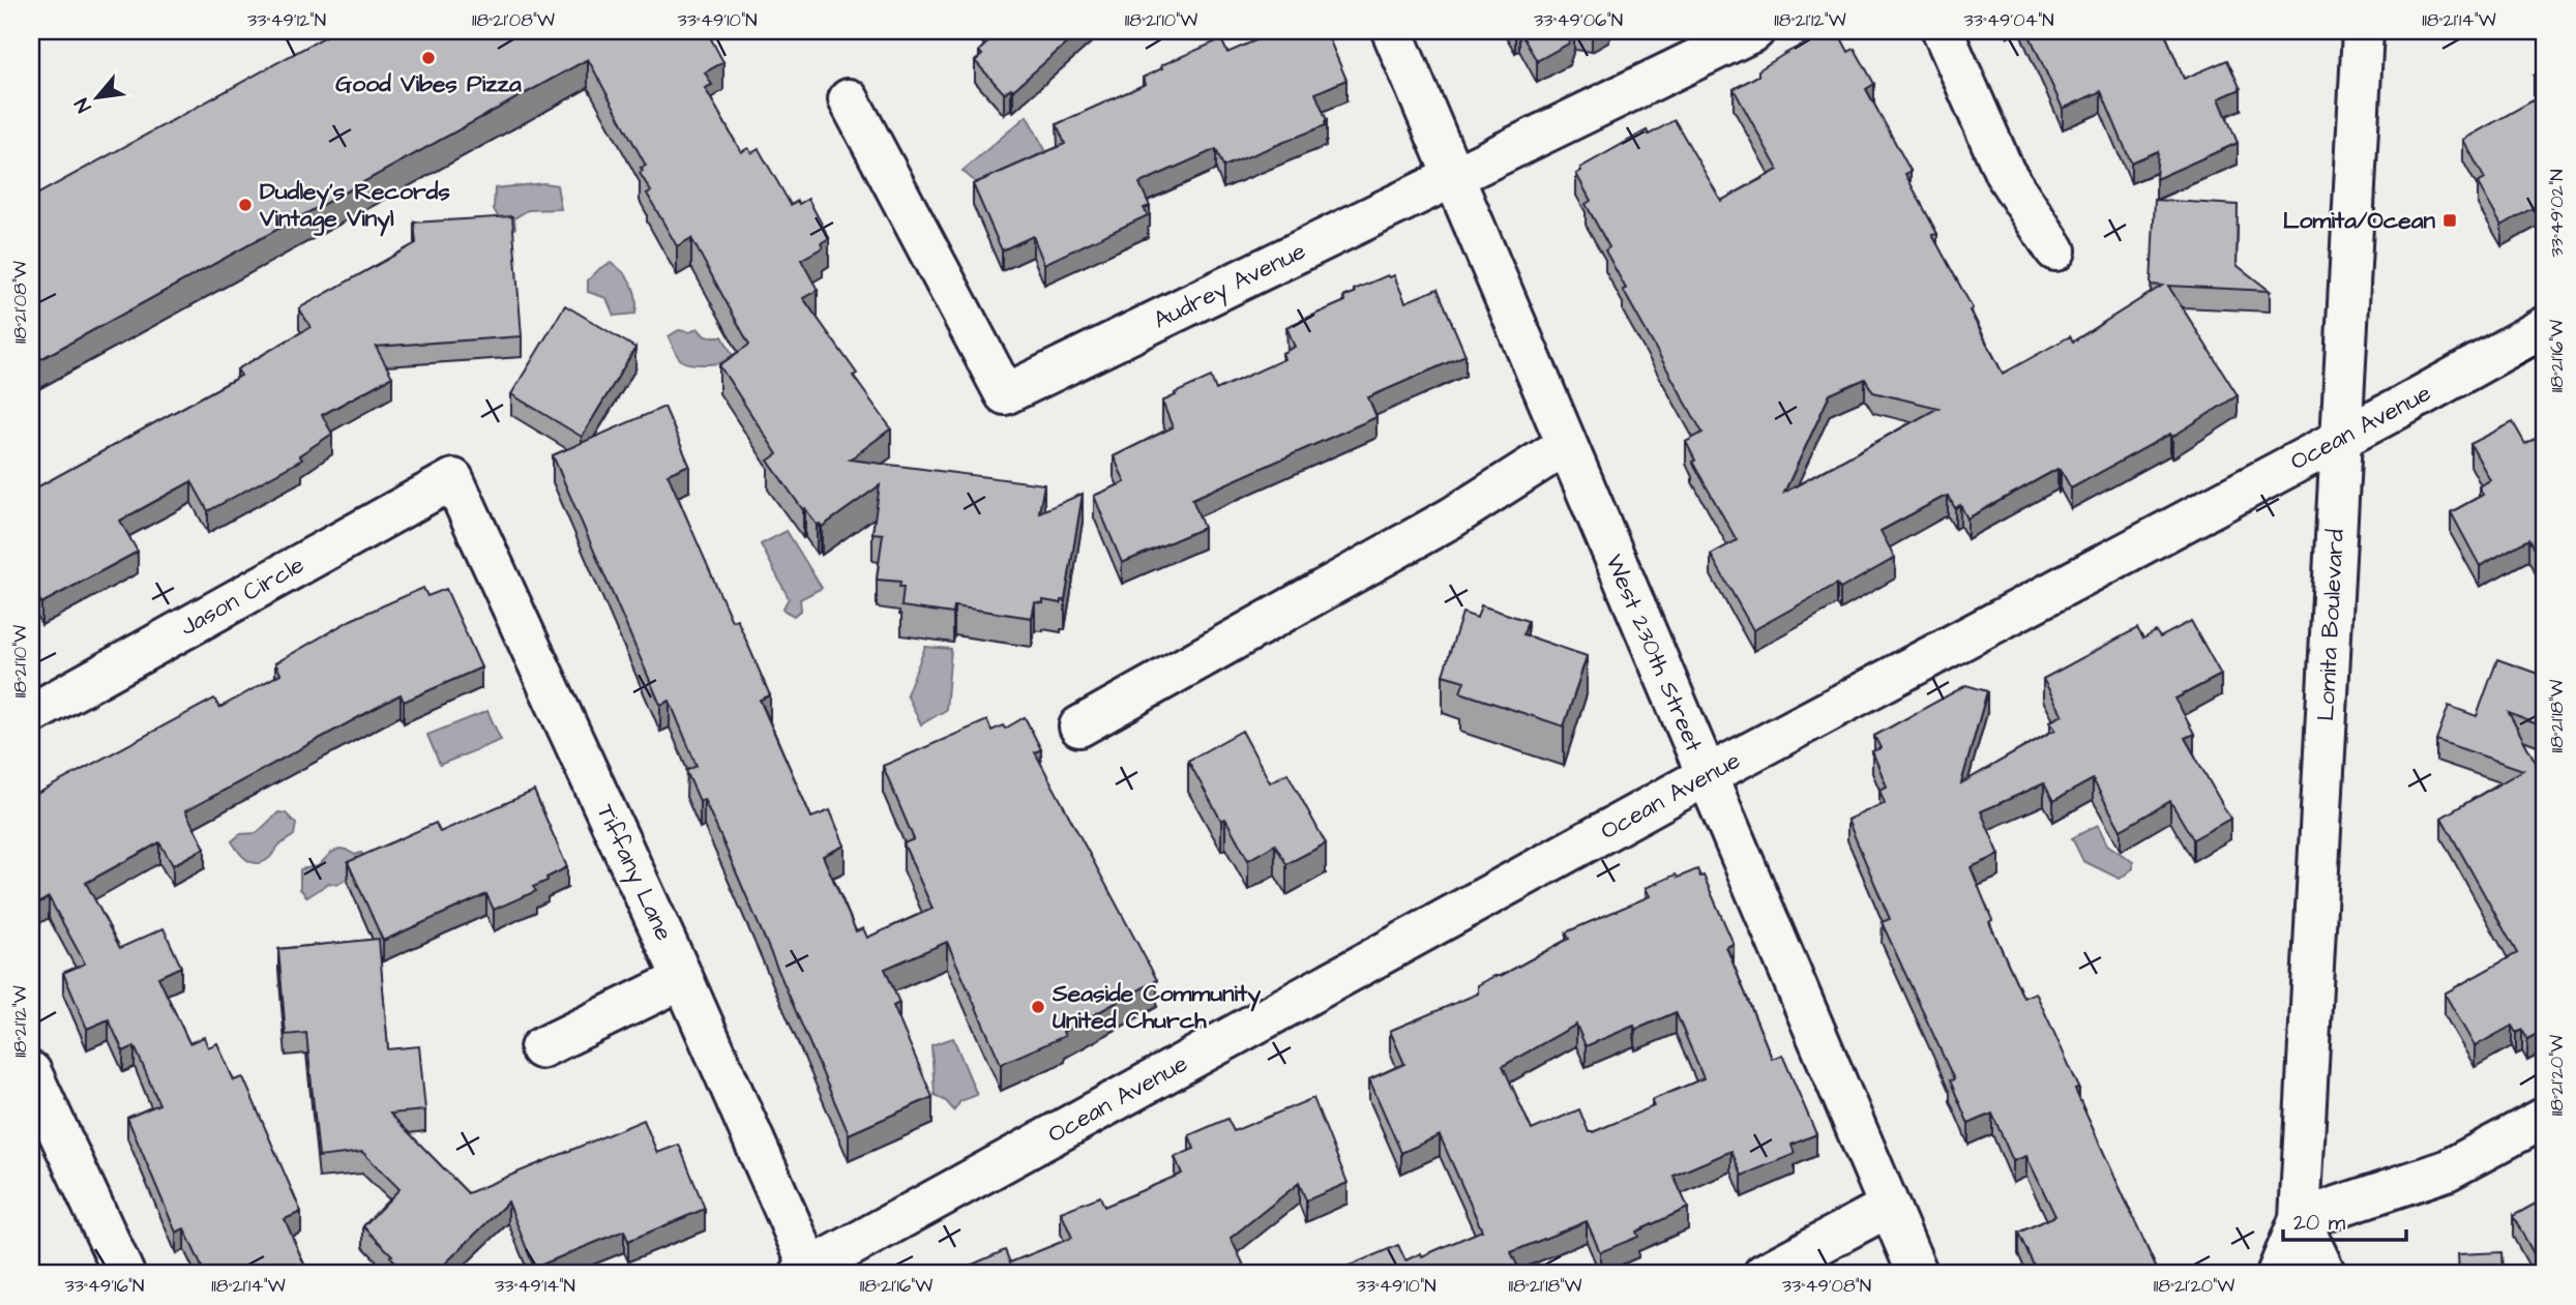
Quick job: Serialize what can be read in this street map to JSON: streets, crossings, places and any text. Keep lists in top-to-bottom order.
{
  "streets": {
    "street": [
      "Audrey Avenue",
      "Ocean Avenue",
      "Jason Circle",
      "Lomita Boulevard",
      "West 230th Street",
      "Tiffany Lane"
    ]
  },
  "crossings": [
    ["Audrey Avenue", "West 230th Street"],
    ["Ocean Avenue", "Lomita Boulevard"],
    ["Ocean Avenue", "West 230th Street"],
    ["Ocean Avenue", "Tiffany Lane"],
    ["Jason Circle", "Tiffany Lane"]
  ],
  "places": {
    "other": ["Good Vibes Pizza", "Dudley’s Records Vintage Vinyl", "Seaside Community United Church"],
    "transit": ["Lomita/Ocean"]
  },
  "scale_bar": "20 m",
  "north": "bottom left",
  "coordinates": [
    "33°49'12\"N",
    "118°21'08\"W",
    "33°49'10\"N",
    "118°21'10\"W",
    "33°49'06\"N",
    "118°21'12\"W",
    "33°49'04\"N",
    "118°21'14\"W",
    "33°49'02\"N",
    "118°21'16\"W",
    "118°21'18\"W",
    "118°21'20\"W",
    "33°49'16\"N",
    "33°49'14\"N",
    "33°49'08\"N"
  ]
}
